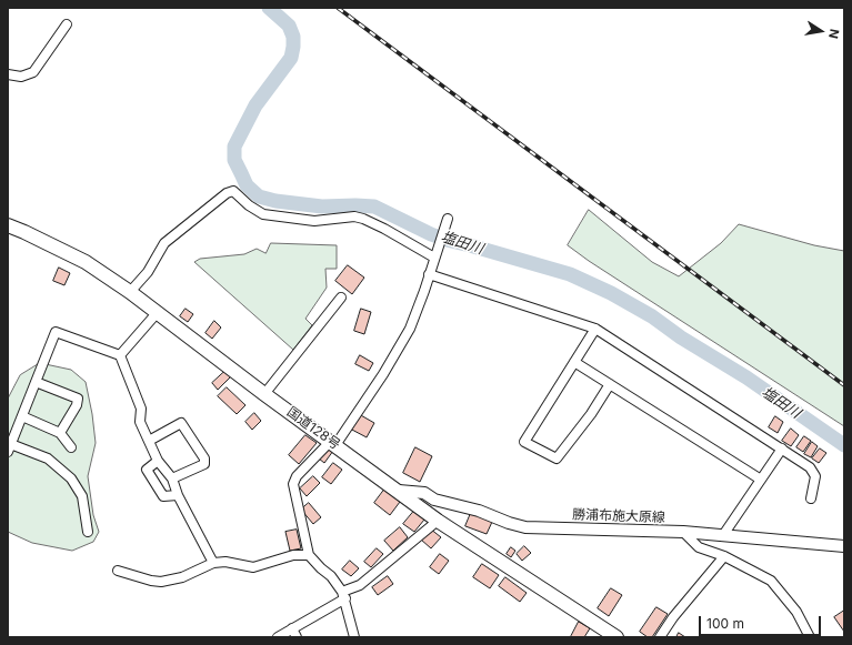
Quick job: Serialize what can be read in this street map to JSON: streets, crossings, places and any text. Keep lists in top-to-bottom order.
{
  "streets": {
    "highway": ["国道128号"],
    "main road": ["勝浦布施大原線"]
  },
  "crossings": [
    ["国道128号", "勝浦布施大原線"]
  ],
  "water": ["塩田川"],
  "scale_bar": "100 m",
  "north": "right"
}
